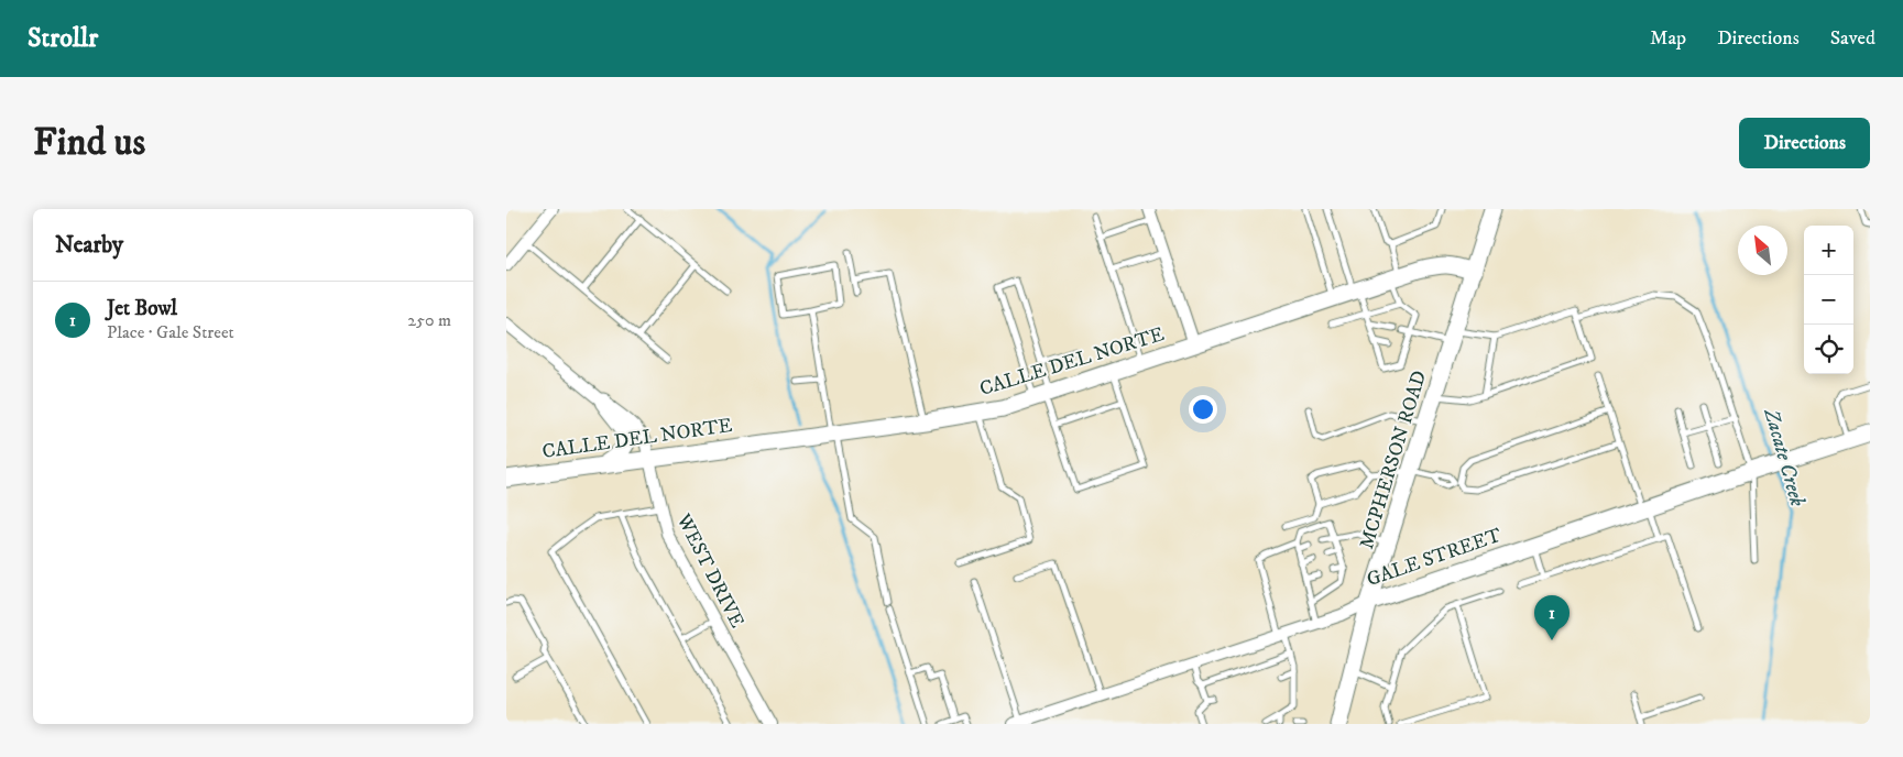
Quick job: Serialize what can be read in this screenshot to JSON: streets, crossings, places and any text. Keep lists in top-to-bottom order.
{
  "streets": {
    "street": [
      "CALLE DEL NORTE",
      "MCPHERSON ROAD",
      "GALE STREET",
      "WEST DRIVE"
    ]
  },
  "crossings": [
    ["CALLE DEL NORTE", "MCPHERSON ROAD"],
    ["CALLE DEL NORTE", "WEST DRIVE"],
    ["MCPHERSON ROAD", "GALE STREET"]
  ],
  "water": ["Zacate Creek"],
  "north": "top left",
  "page": {
    "header": "Strollr",
    "nav": ["Map", "Directions", "Saved"],
    "buttons": "Directions",
    "title": "Find us",
    "heading": "Nearby",
    "map_buttons": ["+", "−"],
    "list": [
      {
        "mark": "1",
        "name": "Jet Bowl",
        "note": "Place · Gale Street",
        "value": "250 m"
      }
    ],
    "pins": "1"
  }
}
